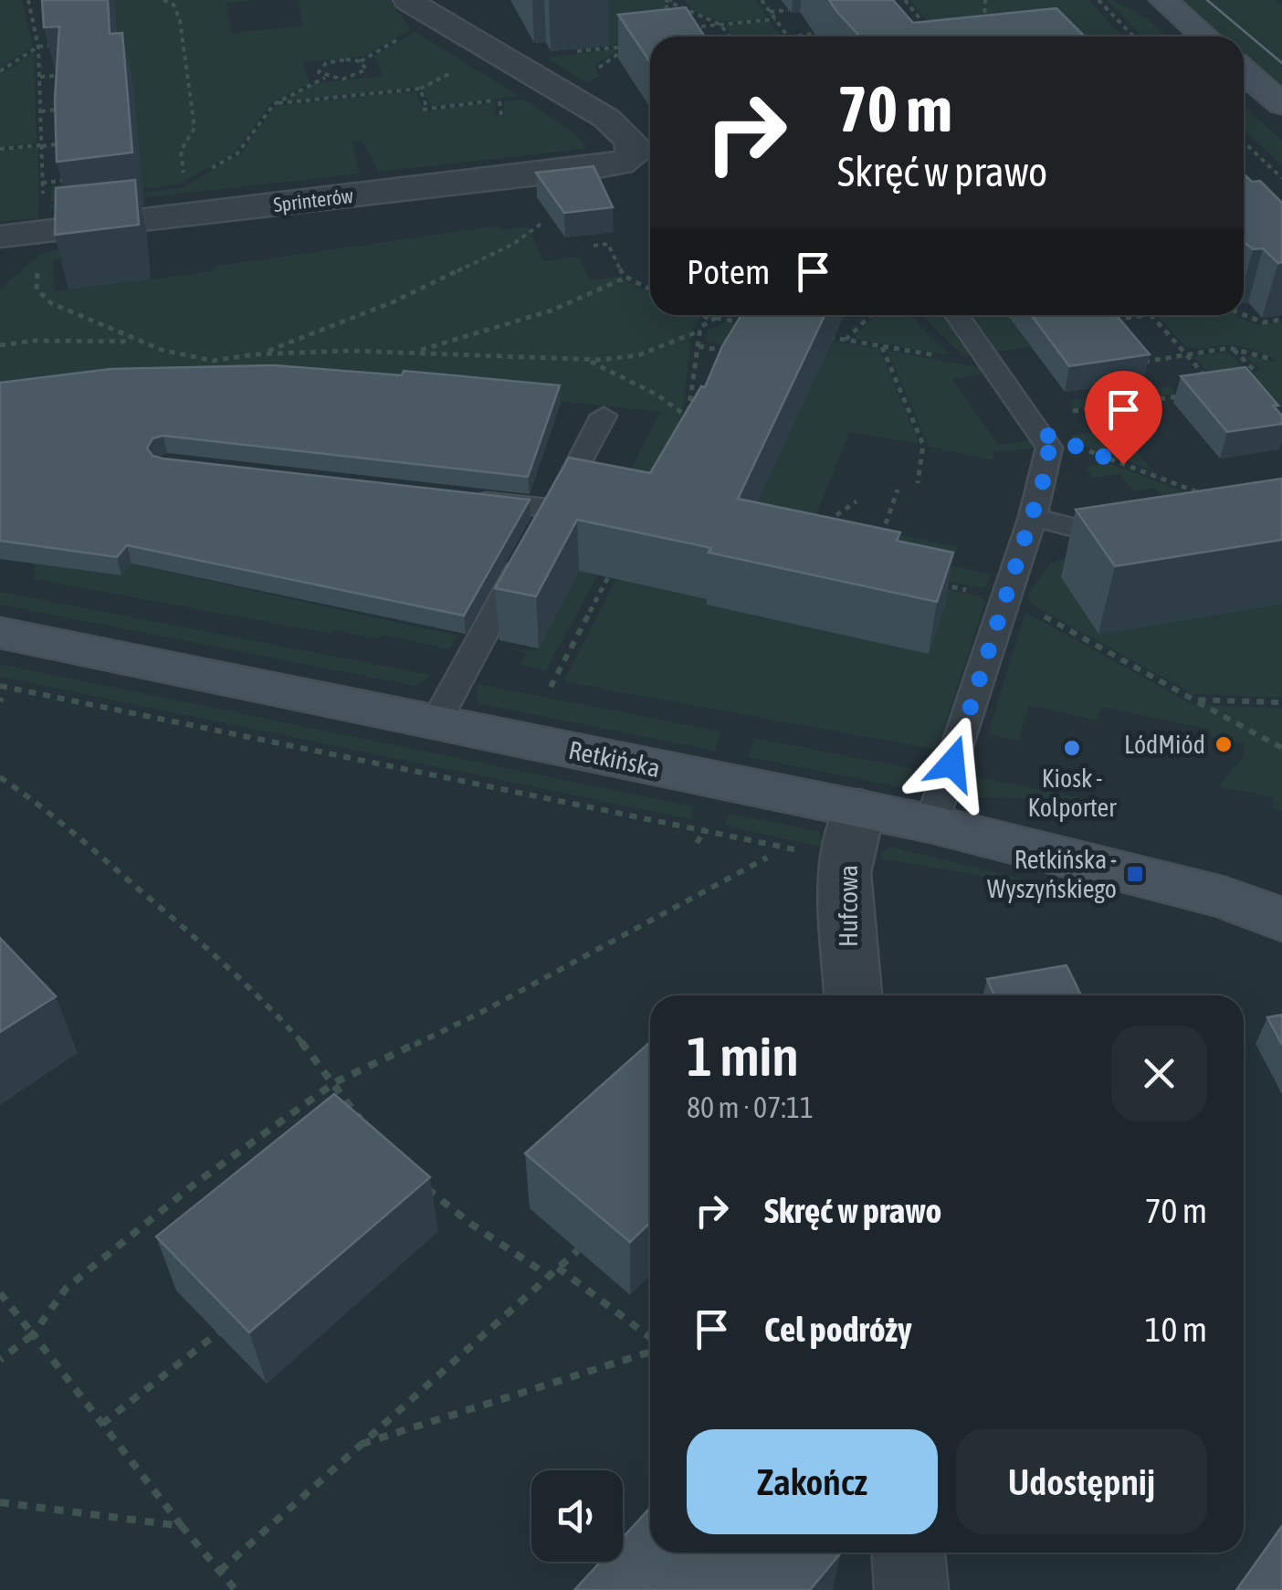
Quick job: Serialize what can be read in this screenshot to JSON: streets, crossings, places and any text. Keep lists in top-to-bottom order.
{
  "streets": {
    "street": ["Sprinterów", "Retkińska", "Hufcowa"]
  },
  "crossings": [
    ["Retkińska", "Hufcowa"]
  ],
  "places": {
    "other": ["LódMiód", "Kiosk - Kolporter"],
    "transit": ["Retkińska - Wyszyńskiego"]
  },
  "page": {
    "turn": ["70 m", "Skręć w prawo"],
    "then": "Potem",
    "heading": ["1 min", "80 m · 07:11"],
    "list": [
      {
        "name": "Skręć w prawo",
        "value": "70 m"
      },
      {
        "name": "Cel podróży",
        "value": "10 m"
      }
    ],
    "buttons": ["Zakończ", "Udostępnij"]
  }
}
